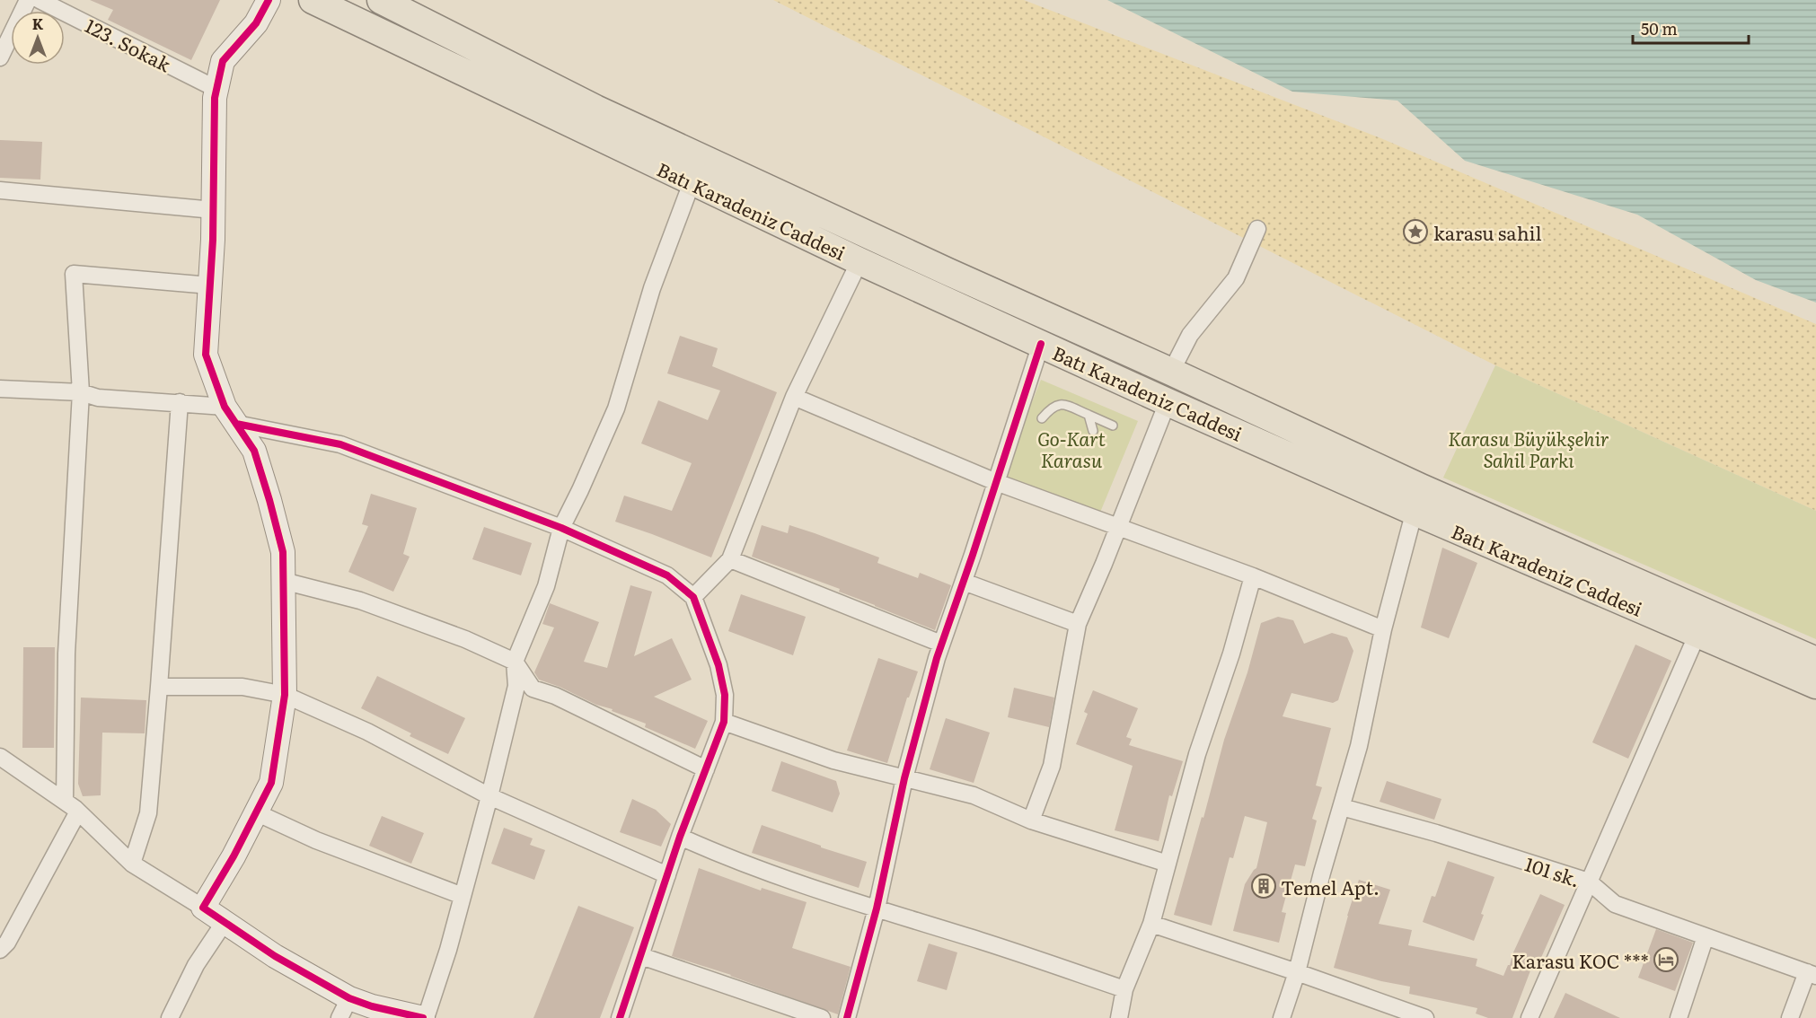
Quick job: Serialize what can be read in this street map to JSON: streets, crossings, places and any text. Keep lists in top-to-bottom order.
{
  "streets": {
    "main road": ["Batı Karadeniz Caddesi"],
    "street": ["123. Sokak", "101 sk."]
  },
  "parks": ["Go-Kart Karasu", "Karasu Büyükşehir Sahil Parkı"],
  "places": {
    "place": ["karasu sahil"],
    "building": ["Temel Apt."],
    "hotel": ["Karasu KOC ***"]
  },
  "scale_bar": "50 m",
  "north": "top"
}
